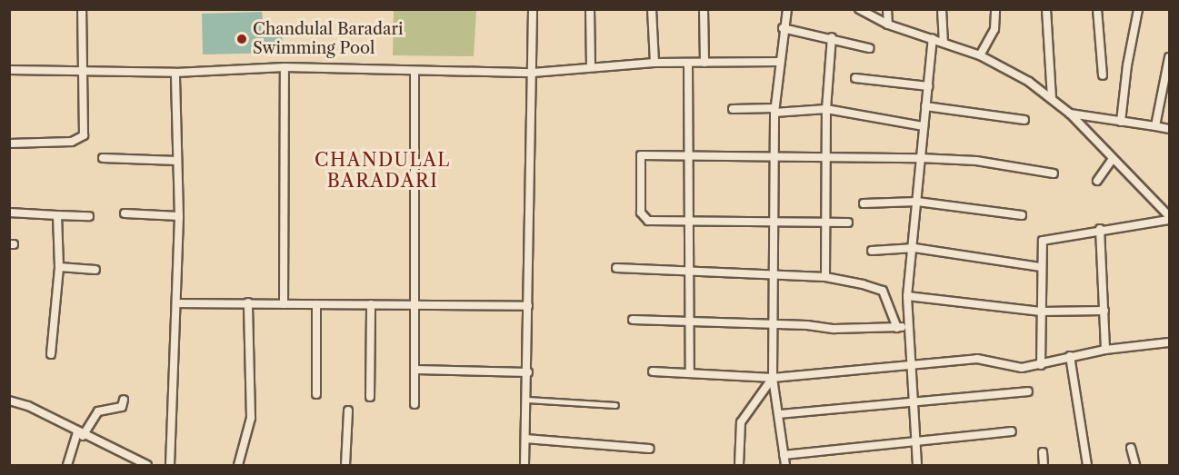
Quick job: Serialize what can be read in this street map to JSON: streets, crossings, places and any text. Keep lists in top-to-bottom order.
{
  "districts": ["CHANDULAL BARADARI"],
  "places": ["Chandulal Baradari Swimming Pool"]
}
